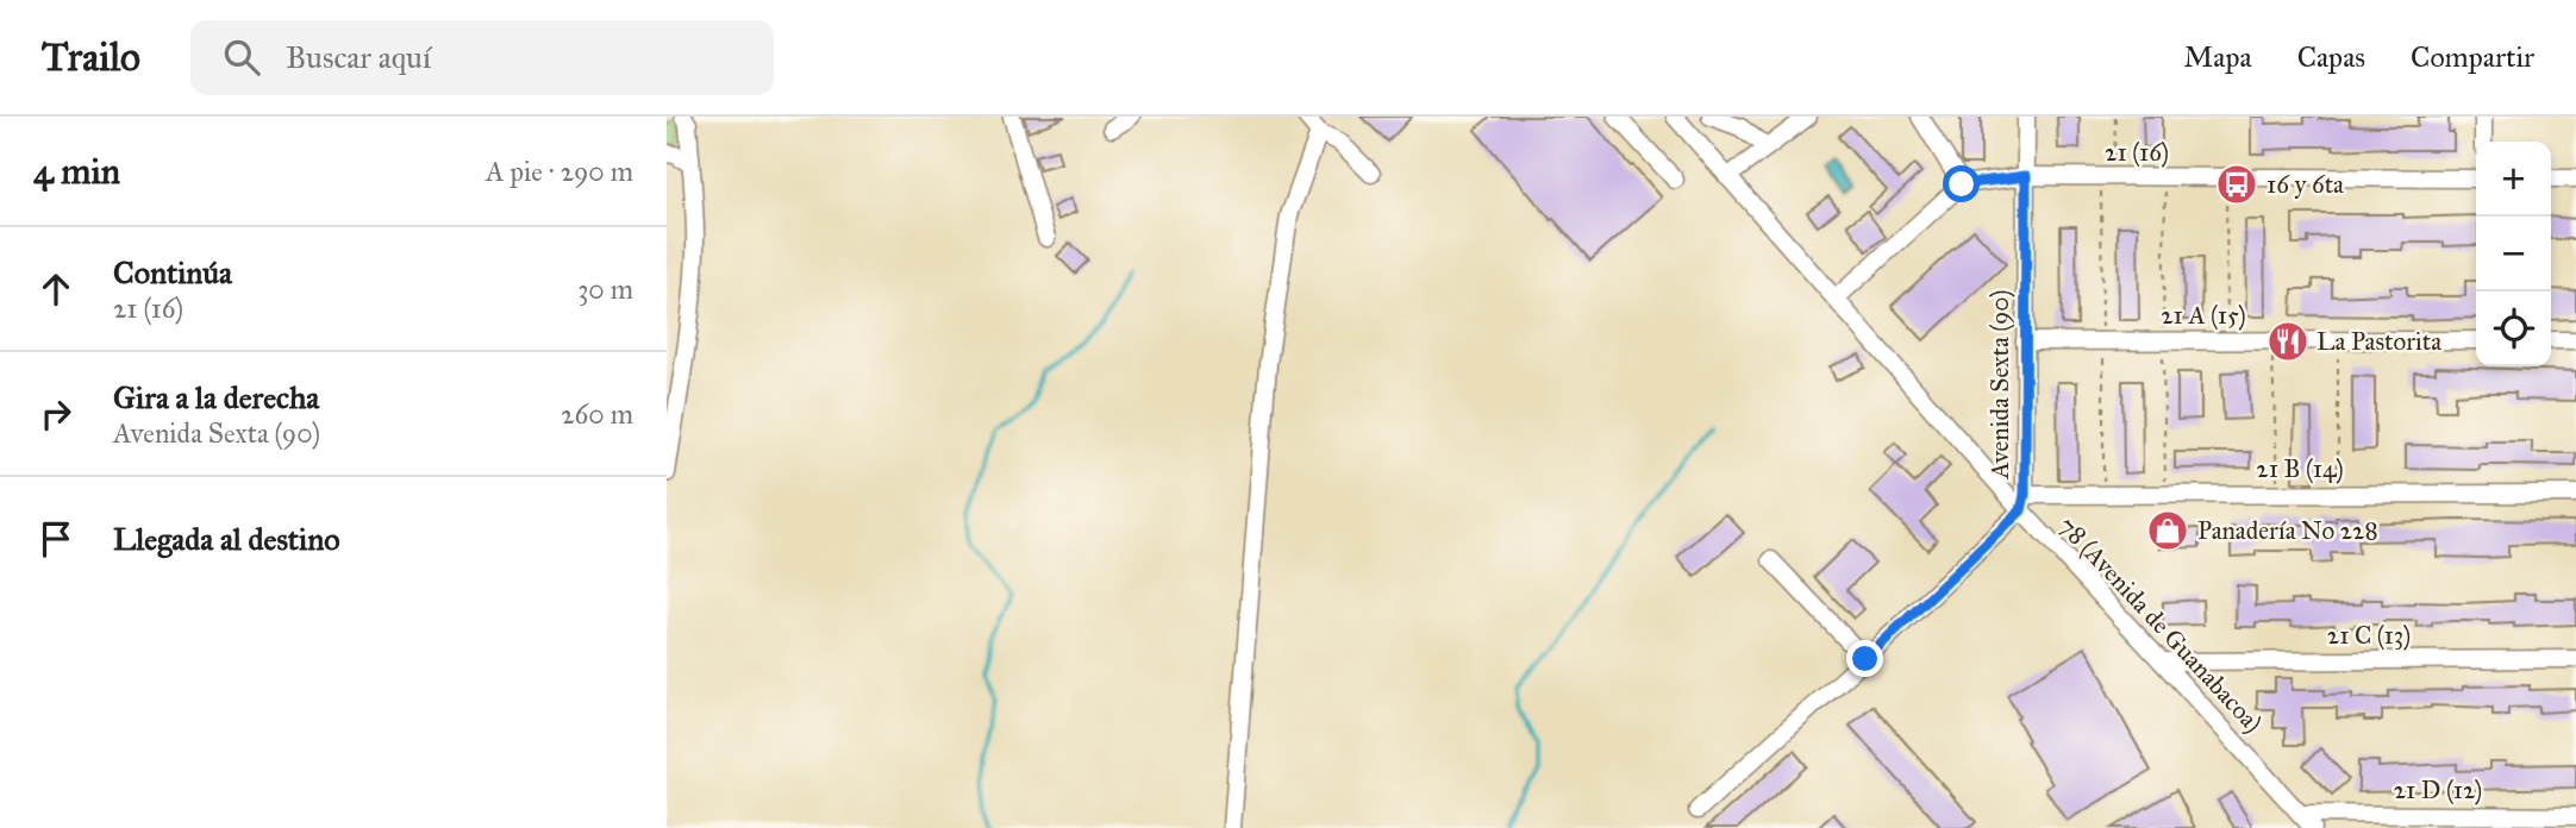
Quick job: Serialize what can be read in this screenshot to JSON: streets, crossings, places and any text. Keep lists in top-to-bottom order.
{
  "streets": {
    "street": [
      "21 (16)",
      "21 A (15)",
      "Avenida Sexta (90)",
      "21 B (14)",
      "78 (Avenida de Guanabacoa)",
      "21 C (13)",
      "21 D (12)"
    ]
  },
  "crossings": [
    ["21 (16)", "Avenida Sexta (90)"],
    ["21 A (15)", "Avenida Sexta (90)"],
    ["Avenida Sexta (90)", "21 B (14)"],
    ["Avenida Sexta (90)", "78 (Avenida de Guanabacoa)"],
    ["21 B (14)", "78 (Avenida de Guanabacoa)"],
    ["78 (Avenida de Guanabacoa)", "21 C (13)"],
    ["78 (Avenida de Guanabacoa)", "21 D (12)"]
  ],
  "places": {
    "bus stop": ["16 y 6ta"],
    "restaurant": ["La Pastorita"],
    "shop": ["Panadería No 228"]
  },
  "page": {
    "header": "Trailo",
    "search": "Buscar aquí",
    "nav": ["Mapa", "Capas", "Compartir"],
    "heading": ["4 min", "A pie · 290 m"],
    "map_buttons": ["+", "−"],
    "list": [
      ["Continúa", "21 (16)", "30 m"],
      ["Gira a la derecha", "Avenida Sexta (90)", "260 m"],
      "Llegada al destino"
    ]
  }
}
